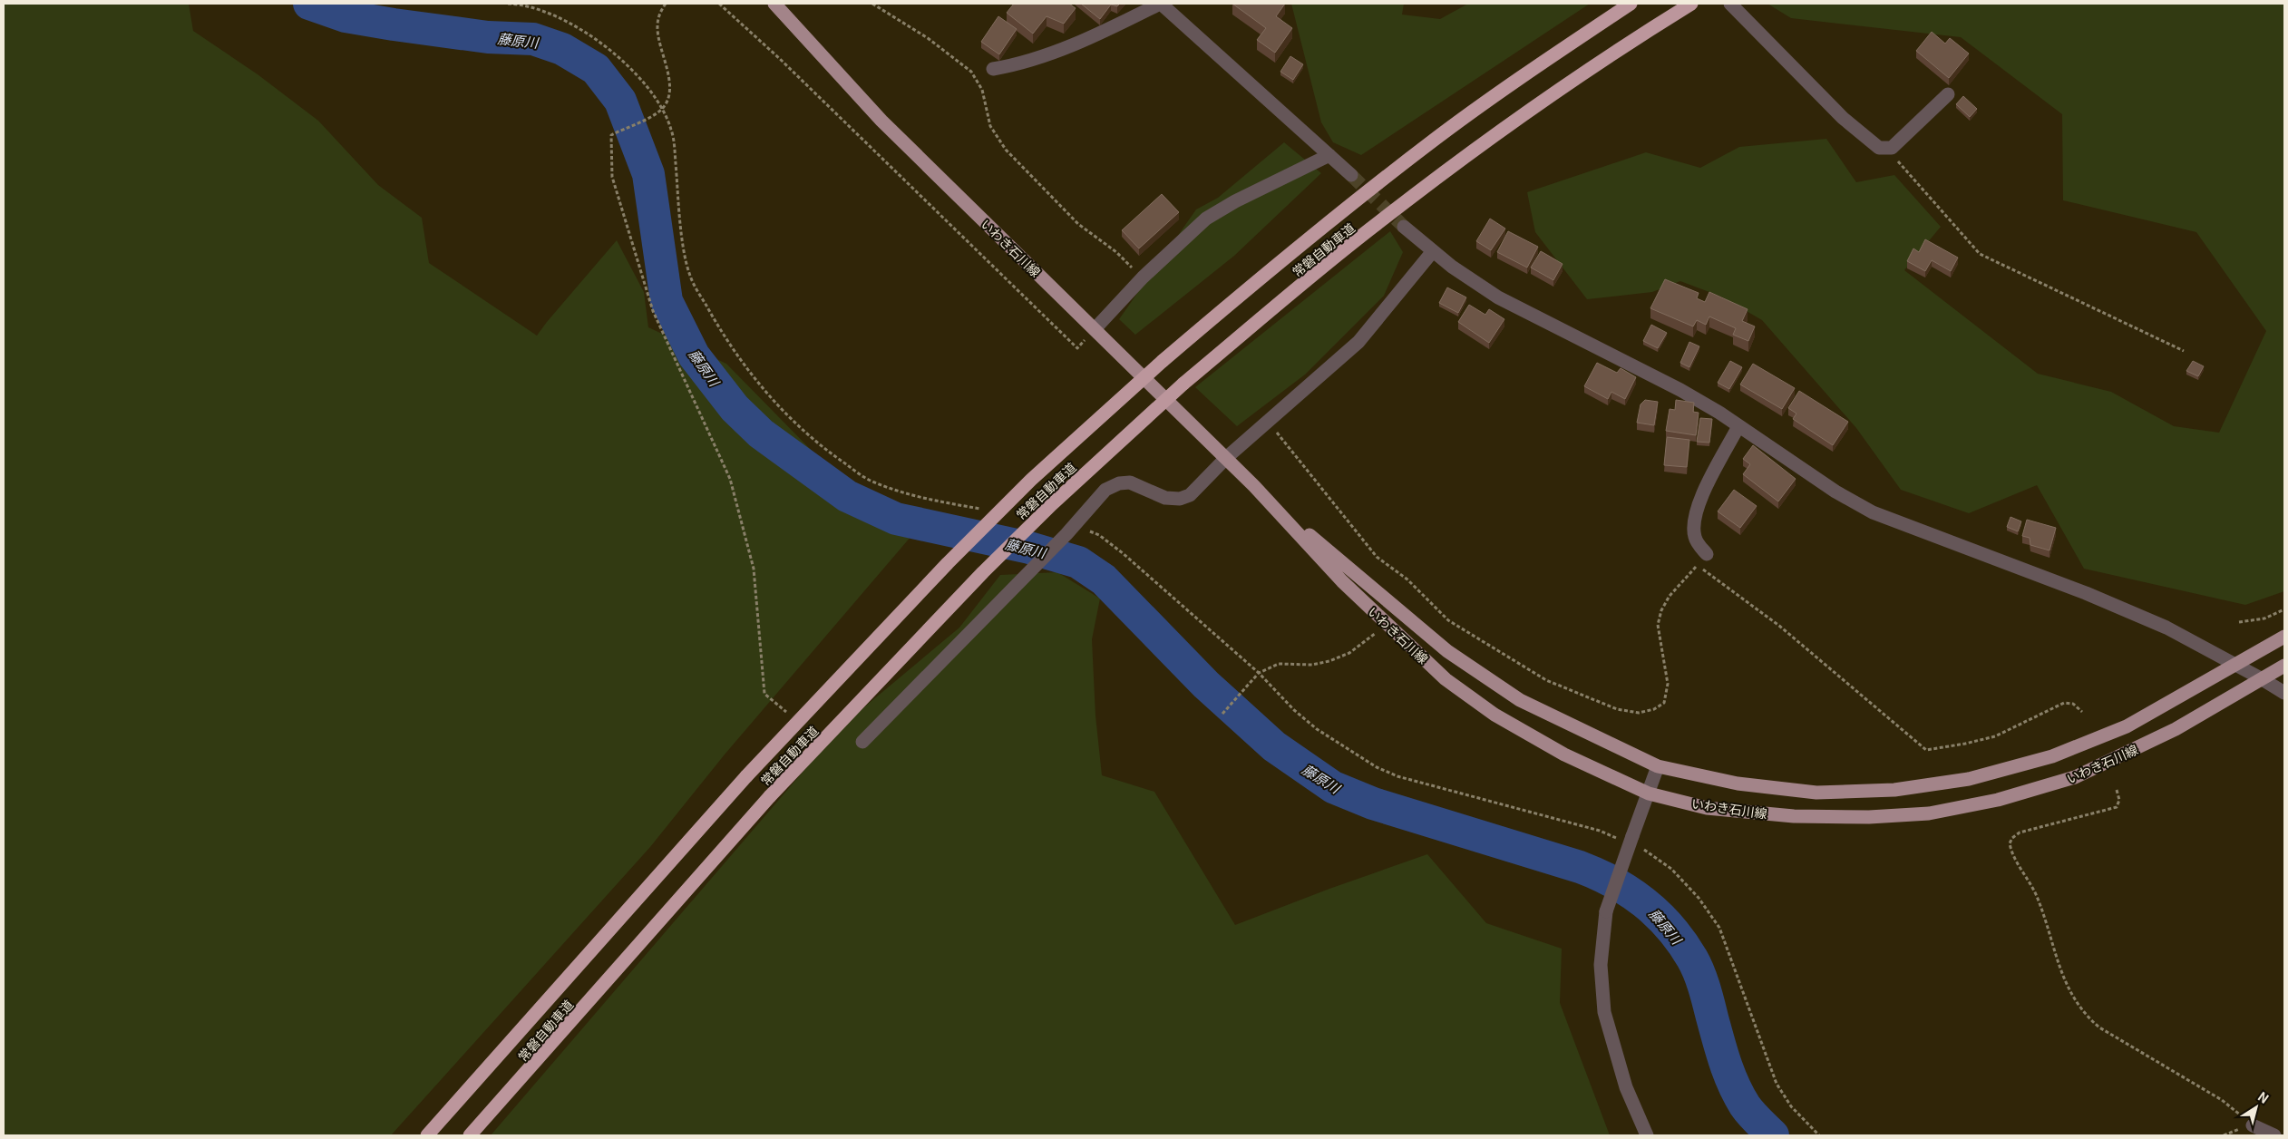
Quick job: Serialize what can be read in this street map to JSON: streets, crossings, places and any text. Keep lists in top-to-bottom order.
{
  "streets": {
    "highway": ["常磐自動車道"],
    "main road": ["いわき石川線"]
  },
  "water": ["藤原川"],
  "north": "top right"
}
